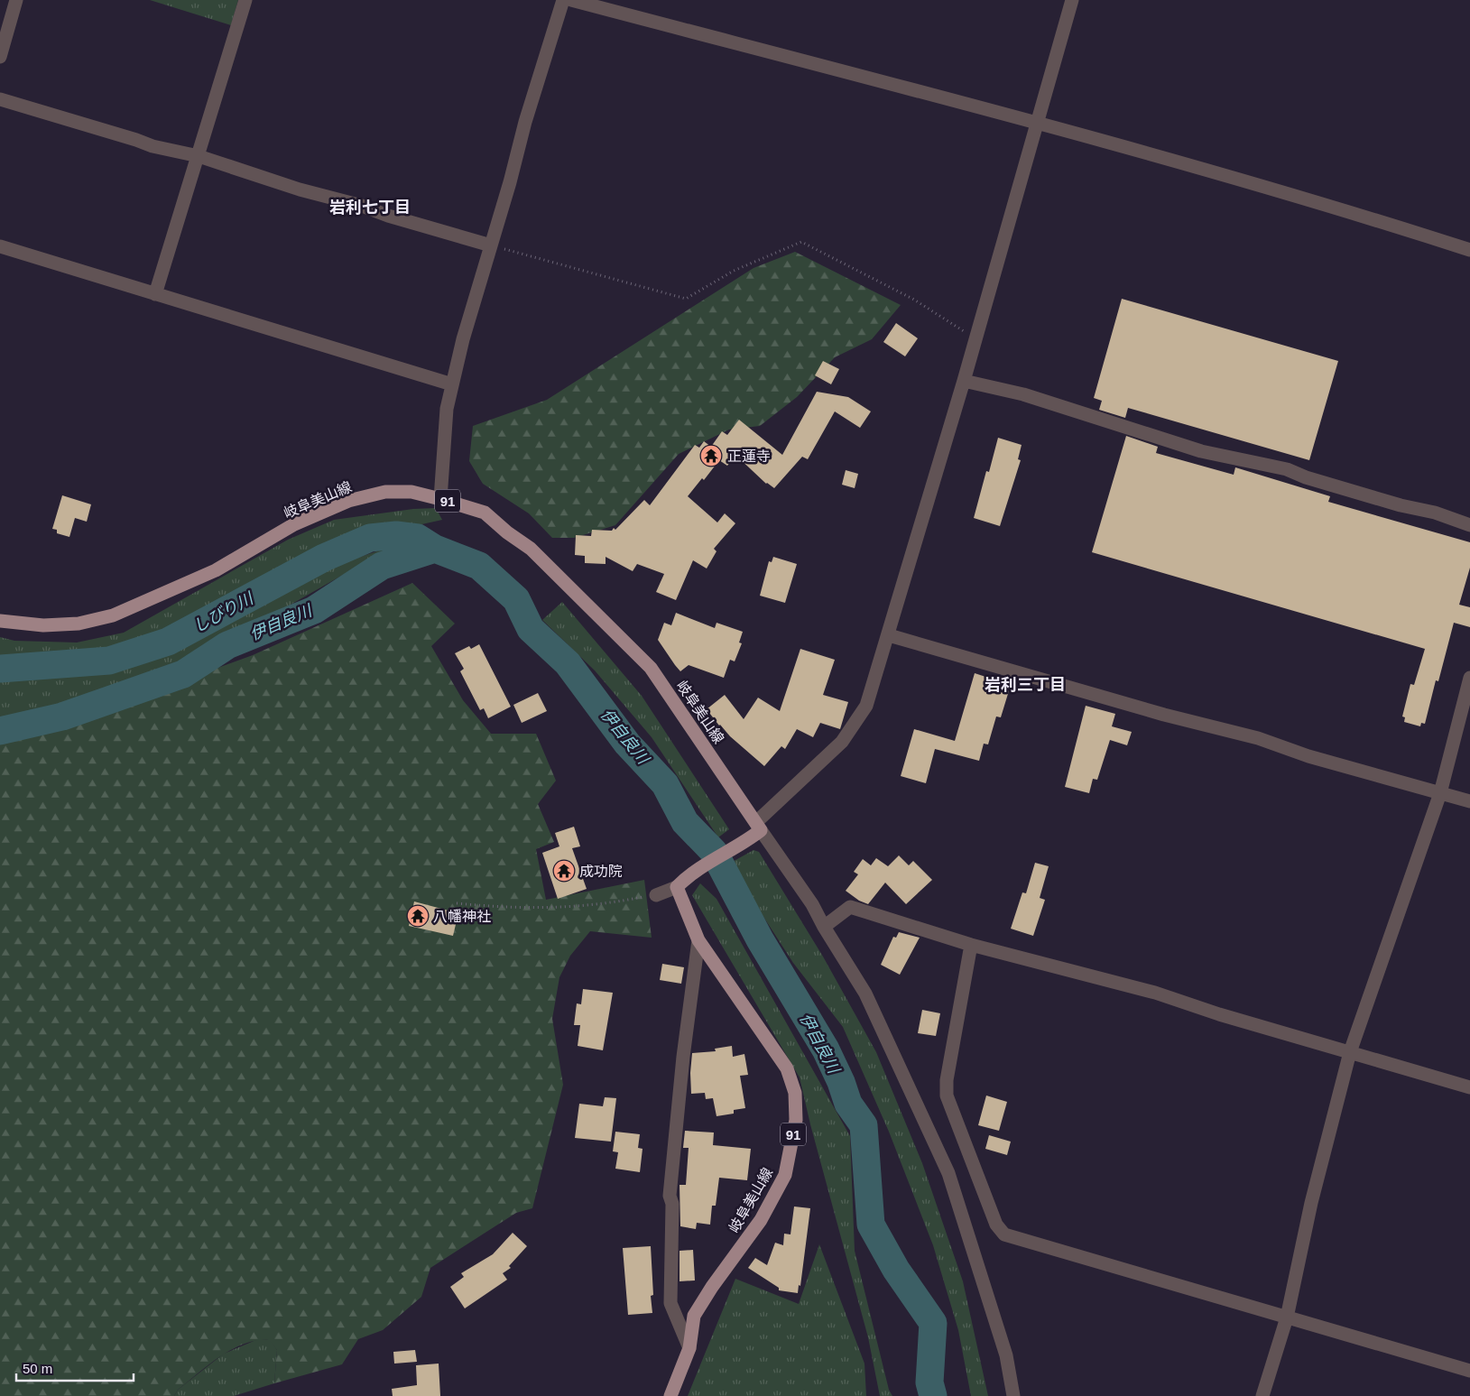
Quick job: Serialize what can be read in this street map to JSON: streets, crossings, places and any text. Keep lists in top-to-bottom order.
{
  "streets": {
    "main road": ["岐阜美山線", "91"]
  },
  "districts": ["岩利七丁目", "岩利三丁目"],
  "water": ["しびり川", "伊自良川"],
  "places": {
    "temple": ["正蓮寺", "成功院", "八幡神社"]
  },
  "scale_bar": "50 m"
}
